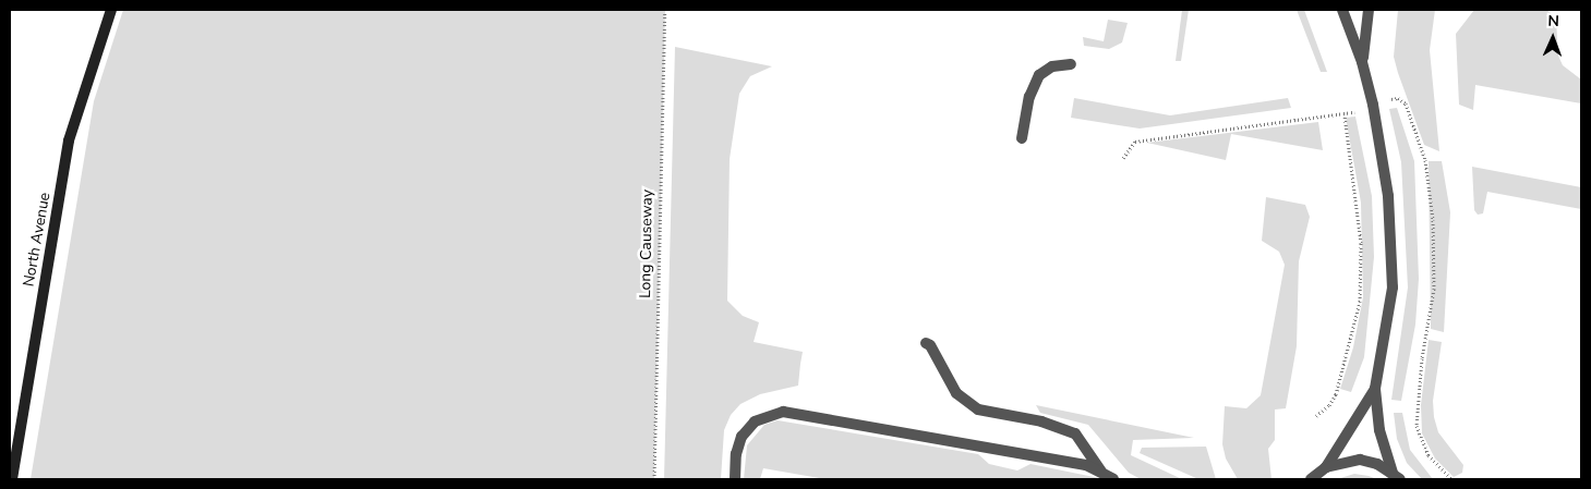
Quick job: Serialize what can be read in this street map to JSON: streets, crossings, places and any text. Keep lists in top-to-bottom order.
{
  "streets": {
    "street": ["North Avenue"],
    "path": ["Long Causeway"]
  },
  "north": "top"
}
